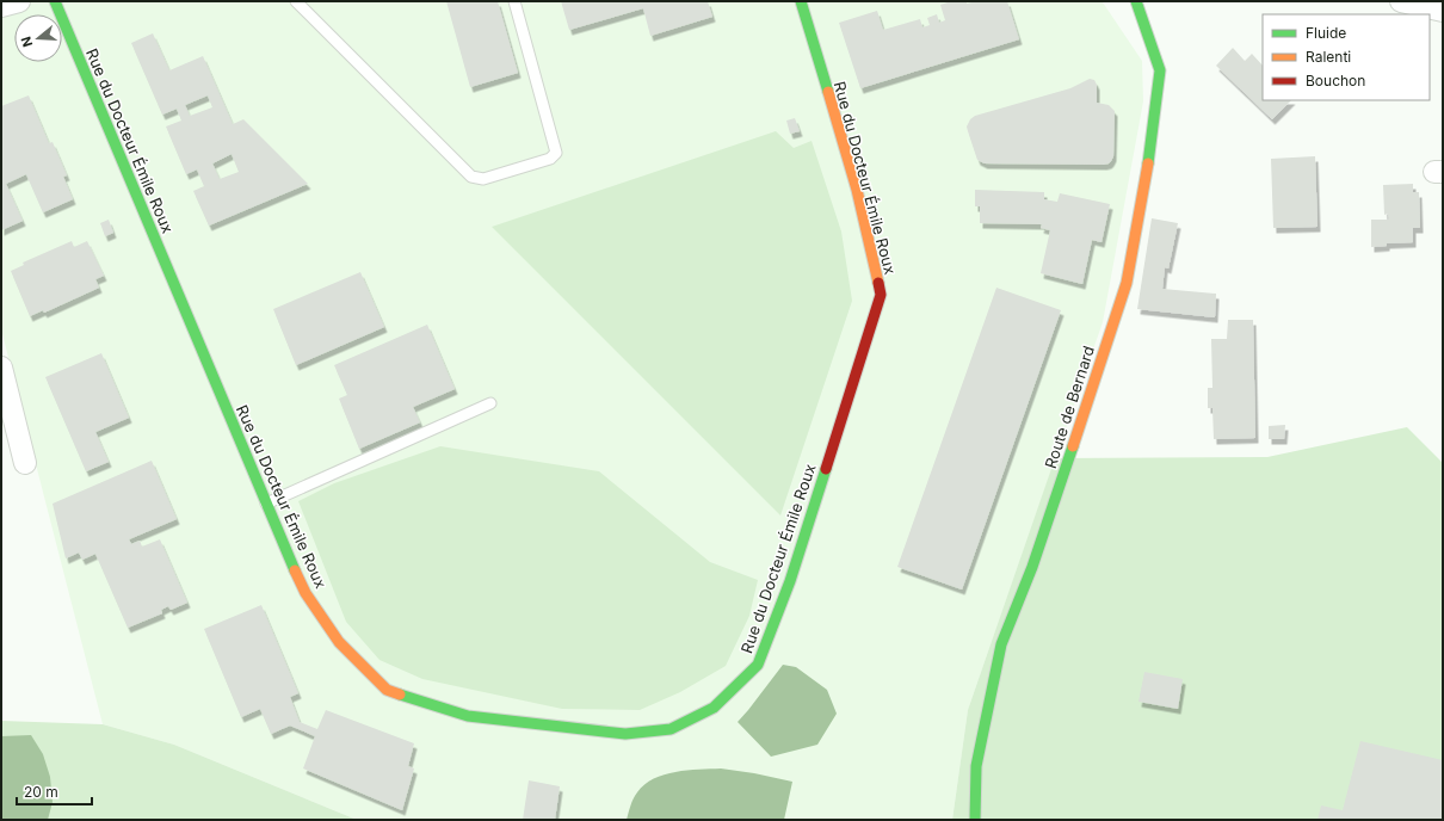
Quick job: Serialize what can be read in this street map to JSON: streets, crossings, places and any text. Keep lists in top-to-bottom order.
{
  "streets": {
    "street": ["Rue du Docteur Émile Roux", "Route de Bernard"]
  },
  "legend": ["Fluide", "Ralenti", "Bouchon"],
  "scale_bar": "20 m",
  "north": "left"
}
